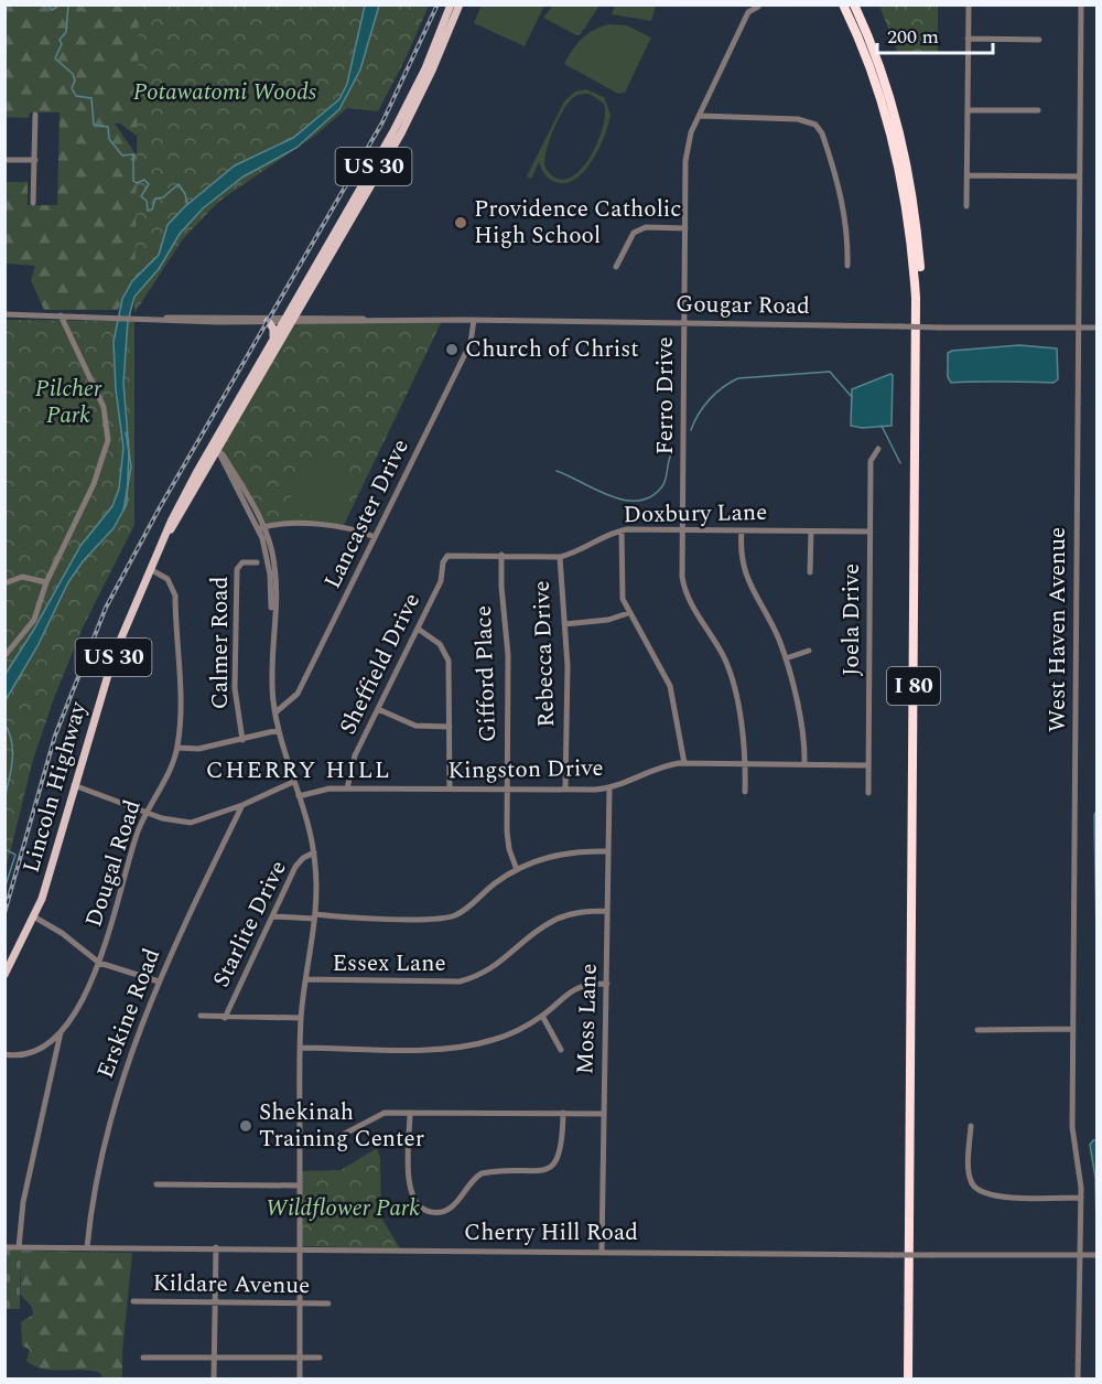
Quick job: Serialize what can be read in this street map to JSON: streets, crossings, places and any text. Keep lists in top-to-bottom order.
{
  "streets": {
    "highway": ["I 80"],
    "main road": ["US 30", "Lincoln Highway"],
    "street": [
      "Gougar Road",
      "Ferro Drive",
      "Lancaster Drive",
      "Doxbury Lane",
      "Joela Drive",
      "West Haven Avenue",
      "Calmer Road",
      "Rebecca Drive",
      "Sheffield Drive",
      "Gifford Place",
      "Kingston Drive",
      "Dougal Road",
      "Starlite Drive",
      "Essex Lane",
      "Erskine Road",
      "Moss Lane",
      "Cherry Hill Road",
      "Kildare Avenue"
    ]
  },
  "crossings": [
    ["US 30", "Gougar Road"],
    ["US 30", "Lincoln Highway"],
    ["Gougar Road", "Ferro Drive"],
    ["Gougar Road", "Lancaster Drive"],
    ["Gougar Road", "West Haven Avenue"],
    ["Gougar Road", "Lincoln Highway"],
    ["Ferro Drive", "Doxbury Lane"],
    ["Ferro Drive", "Kingston Drive"],
    ["Doxbury Lane", "Joela Drive"],
    ["Doxbury Lane", "Rebecca Drive"],
    ["Doxbury Lane", "Sheffield Drive"],
    ["Doxbury Lane", "Gifford Place"],
    ["Joela Drive", "Kingston Drive"],
    ["West Haven Avenue", "Cherry Hill Road"],
    ["Rebecca Drive", "Kingston Drive"],
    ["Sheffield Drive", "Kingston Drive"],
    ["Gifford Place", "Kingston Drive"],
    ["Kingston Drive", "Moss Lane"],
    ["Lincoln Highway", "Dougal Road"],
    ["Essex Lane", "Moss Lane"],
    ["Erskine Road", "Cherry Hill Road"],
    ["Moss Lane", "Cherry Hill Road"]
  ],
  "districts": ["CHERRY HILL"],
  "parks": ["Potawatomi Woods", "Pilcher Park", "Wildflower Park"],
  "places": ["Providence Catholic High School", "Church of Christ", "Shekinah Training Center"],
  "scale_bar": "200 m"
}
